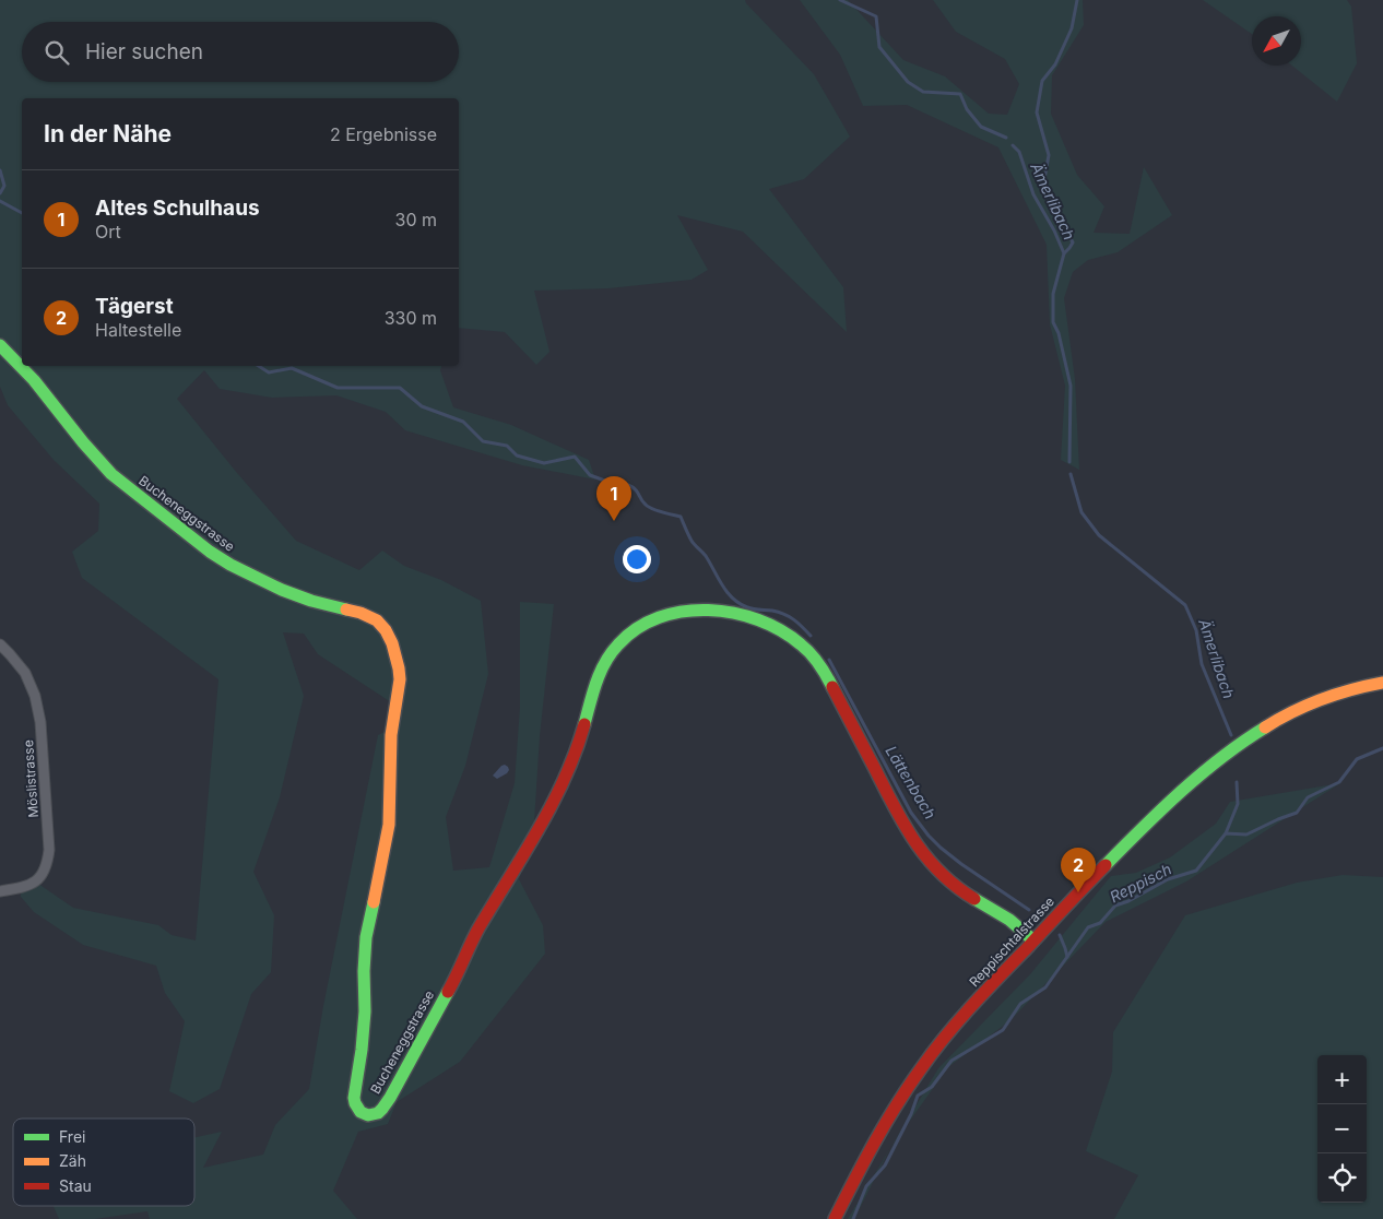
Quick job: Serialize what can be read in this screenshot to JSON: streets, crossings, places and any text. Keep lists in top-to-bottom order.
{
  "streets": {
    "street": ["Bucheneggstrasse", "Möslistrasse", "Reppischtalstrasse"]
  },
  "crossings": [
    ["Bucheneggstrasse", "Reppischtalstrasse"]
  ],
  "water": ["Ämerlibach", "Lättenbach", "Reppisch"],
  "legend": ["Frei", "Zäh", "Stau"],
  "north": "bottom left",
  "page": {
    "search": "Hier suchen",
    "heading": ["In der Nähe", "2 Ergebnisse"],
    "list": [
      {
        "mark": "1",
        "name": "Altes Schulhaus",
        "note": "Ort",
        "value": "30 m"
      },
      {
        "mark": "2",
        "name": "Tägerst",
        "note": "Haltestelle",
        "value": "330 m"
      }
    ],
    "pins": ["1", "2"],
    "map_buttons": ["+", "−"]
  }
}
